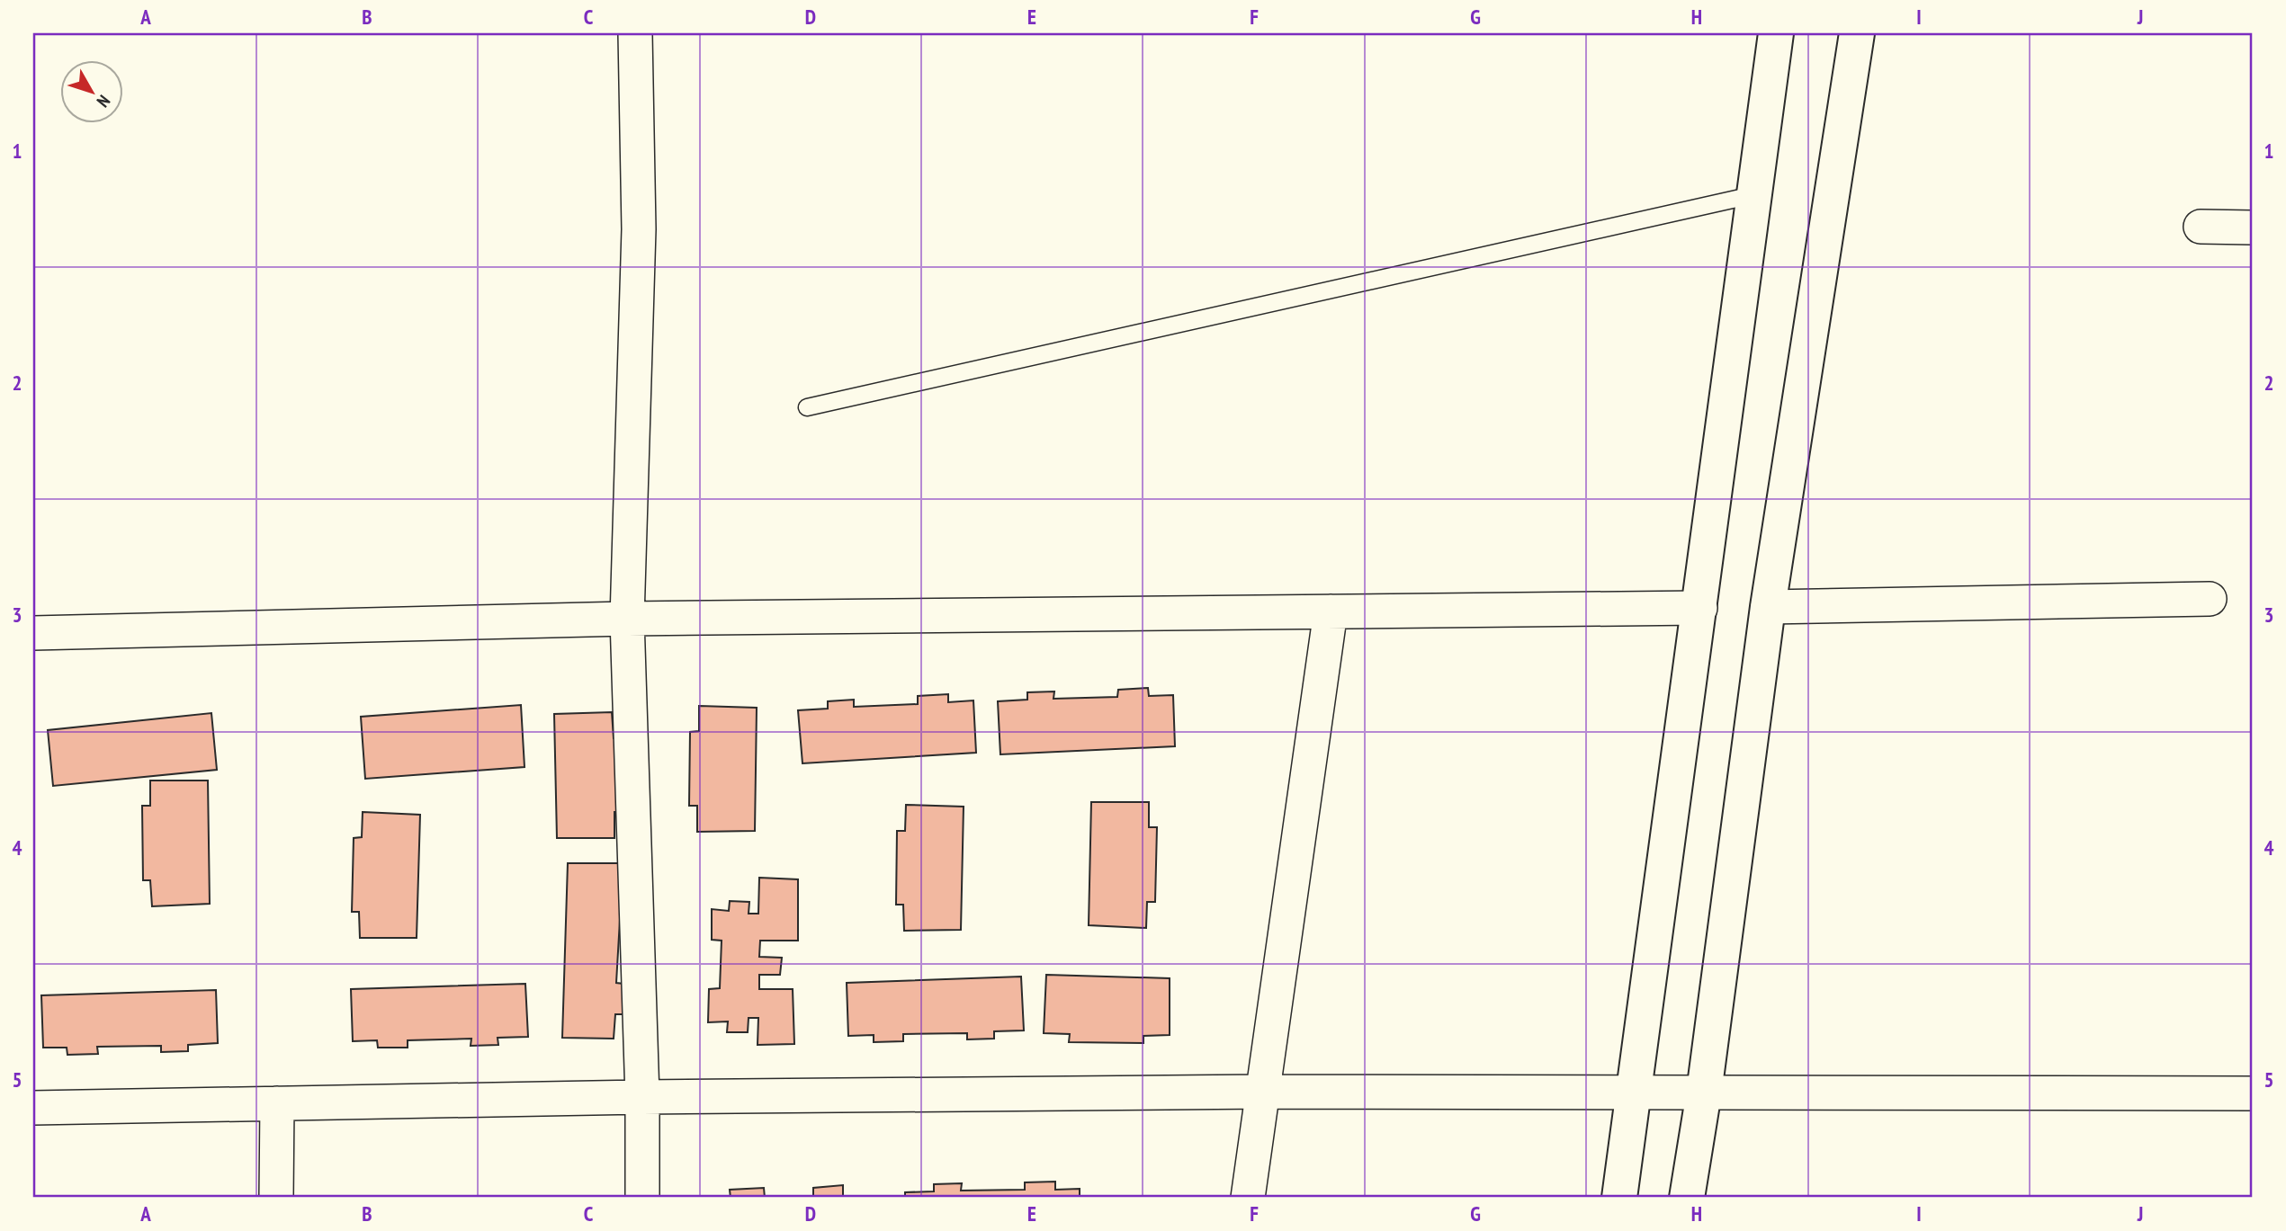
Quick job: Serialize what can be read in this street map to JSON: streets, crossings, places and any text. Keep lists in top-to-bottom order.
{
  "north": "bottom right",
  "grid": {
    "columns": [
      "A",
      "B",
      "C",
      "D",
      "E",
      "F",
      "G",
      "H",
      "I",
      "J"
    ],
    "rows": [
      "1",
      "2",
      "3",
      "4",
      "5"
    ]
  }
}
